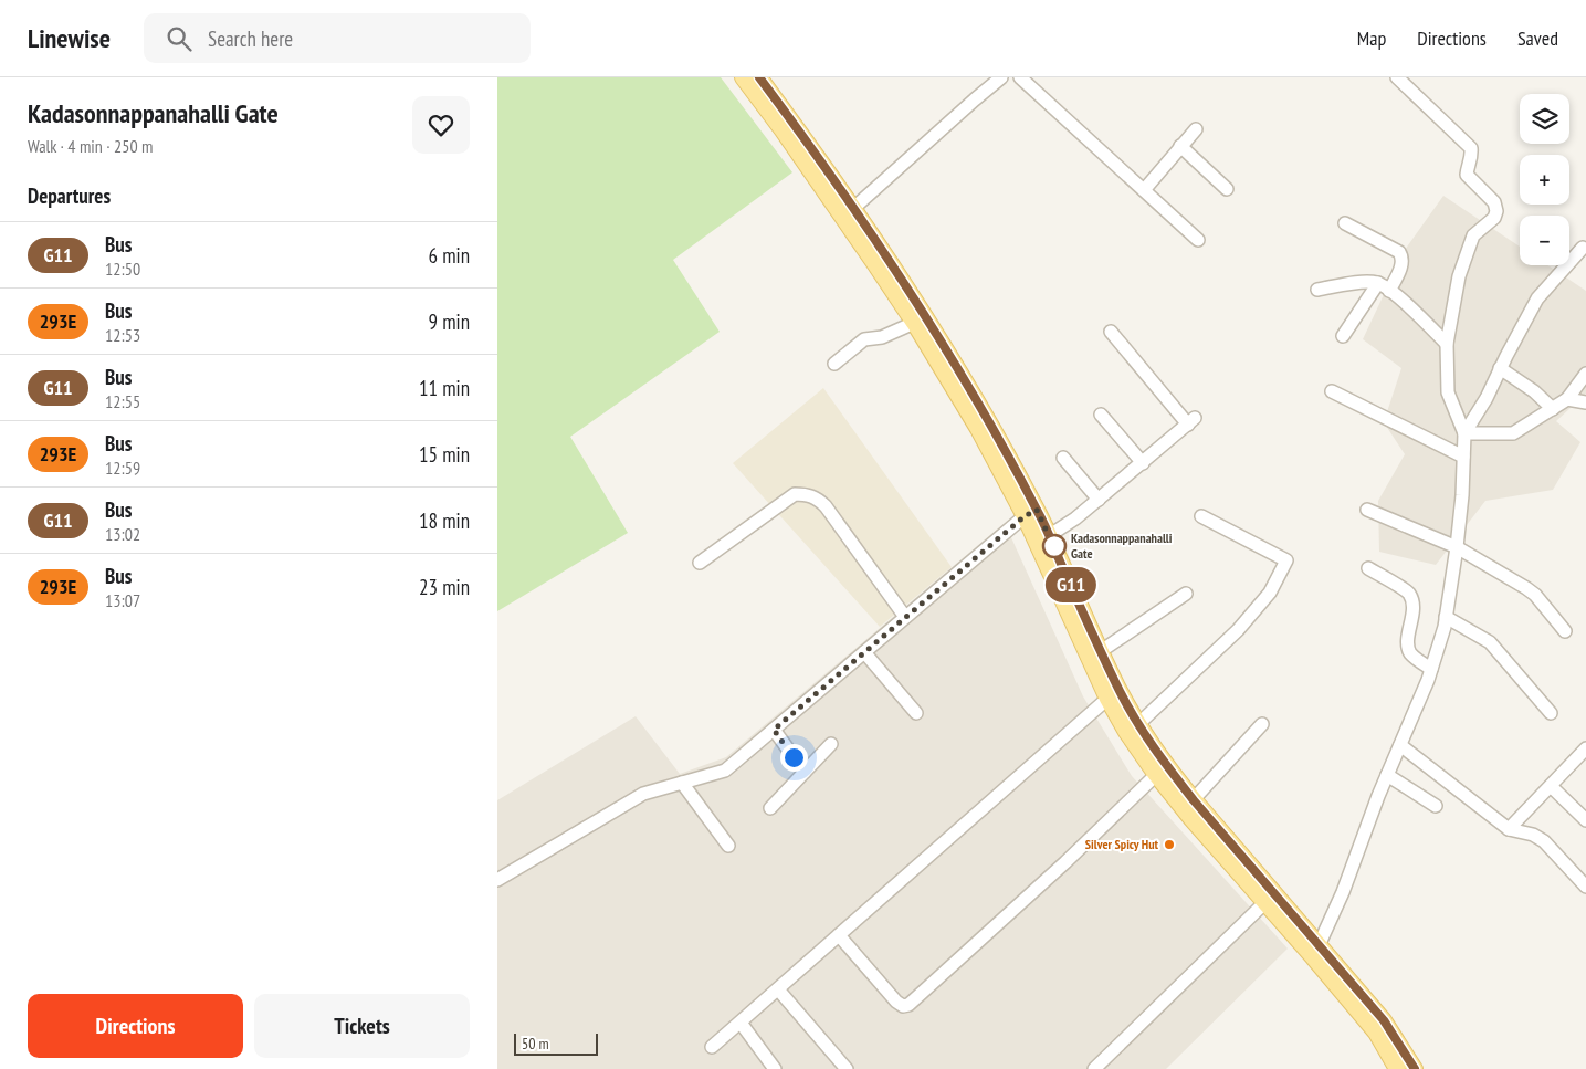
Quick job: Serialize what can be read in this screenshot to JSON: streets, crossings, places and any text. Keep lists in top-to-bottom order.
{
  "places": ["Kadasonnappanahalli Gate", "Silver Spicy Hut"],
  "lines": ["bus line G11"],
  "scale_bar": "50 m",
  "page": {
    "header": "Linewise",
    "search": "Search here",
    "nav": ["Map", "Directions", "Saved"],
    "heading": [
      ["Kadasonnappanahalli Gate", "Walk · 4 min · 250 m"],
      "Departures"
    ],
    "on_map": "G11",
    "map_buttons": ["+", "−"],
    "list": [
      {
        "mark": "G11",
        "name": "Bus",
        "note": "12:50",
        "value": "6 min"
      },
      {
        "mark": "293E",
        "name": "Bus",
        "note": "12:53",
        "value": "9 min"
      },
      {
        "mark": "G11",
        "name": "Bus",
        "note": "12:55",
        "value": "11 min"
      },
      {
        "mark": "293E",
        "name": "Bus",
        "note": "12:59",
        "value": "15 min"
      },
      {
        "mark": "G11",
        "name": "Bus",
        "note": "13:02",
        "value": "18 min"
      },
      {
        "mark": "293E",
        "name": "Bus",
        "note": "13:07",
        "value": "23 min"
      }
    ],
    "buttons": ["Directions", "Tickets"],
    "scale": "50 m"
  }
}
